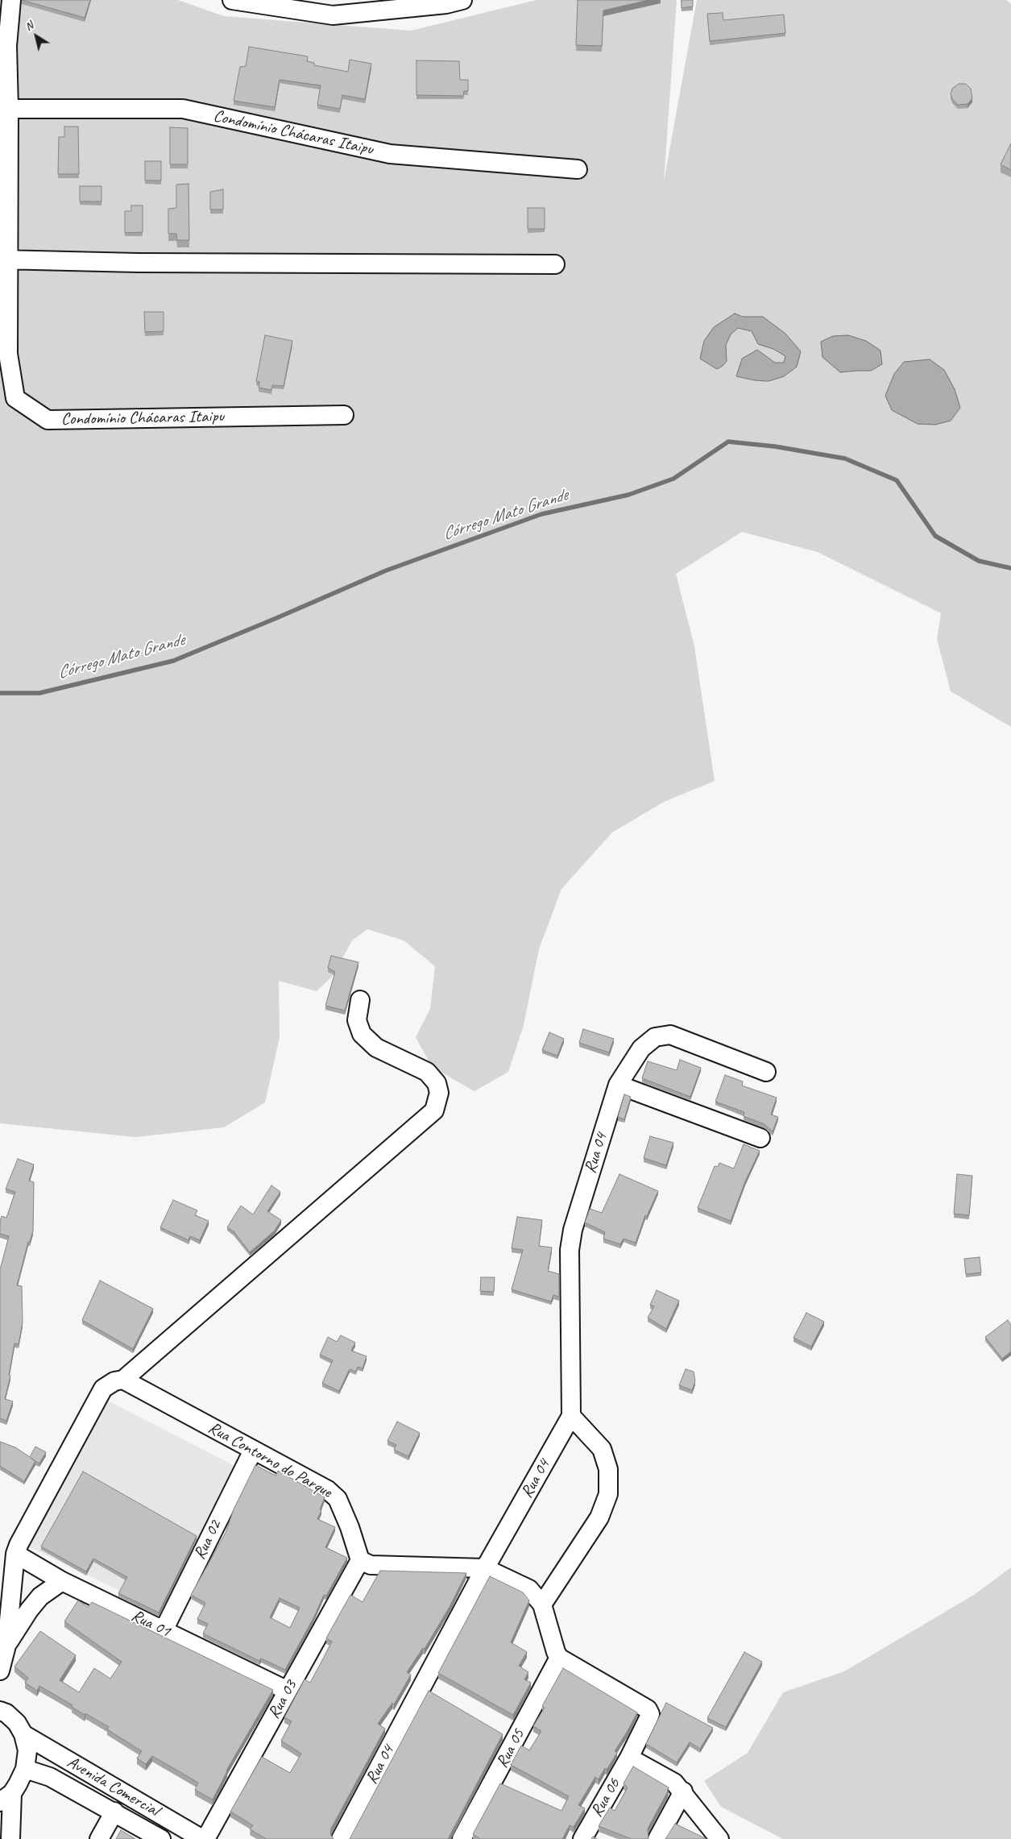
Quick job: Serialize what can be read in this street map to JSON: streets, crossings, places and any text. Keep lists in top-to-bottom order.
{
  "streets": {
    "street": [
      "Condomínio Chácaras Itaipu",
      "Rua 04",
      "Rua Contorno do Parque",
      "Rua 02",
      "Rua 01",
      "Rua 03",
      "Rua 05",
      "Avenida Comercial",
      "Rua 06"
    ]
  },
  "crossings": [
    ["Rua Contorno do Parque", "Rua 02"],
    ["Rua Contorno do Parque", "Rua 03"],
    ["Rua 02", "Rua 01"],
    ["Rua 01", "Rua 03"]
  ],
  "water": ["Córrego Mato Grande"],
  "north": "top left"
}
